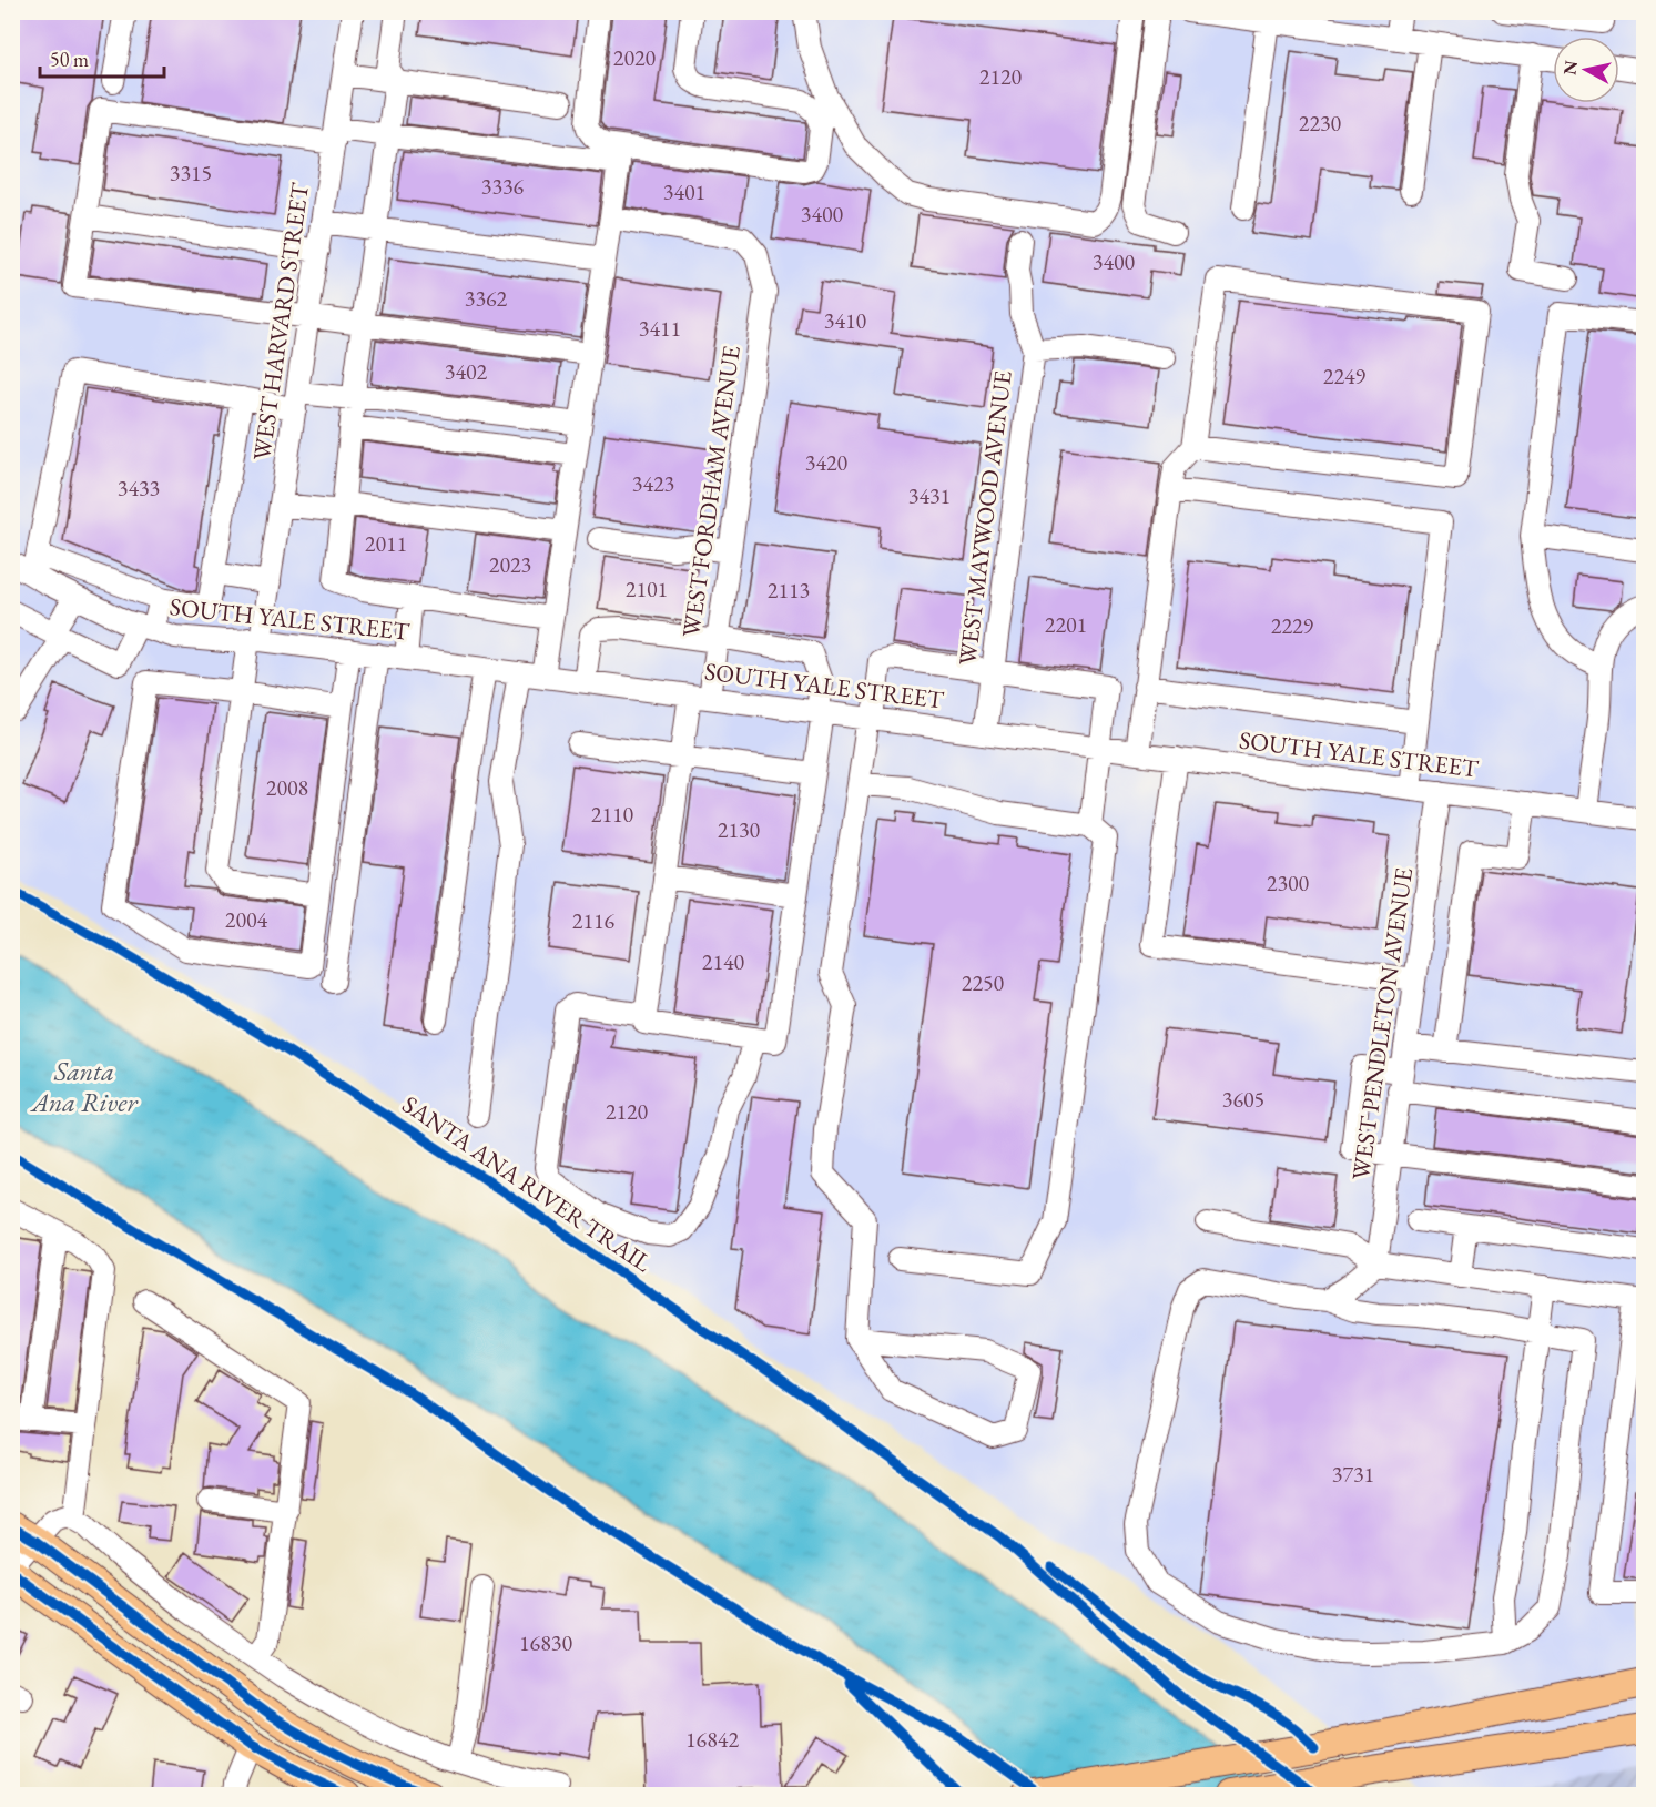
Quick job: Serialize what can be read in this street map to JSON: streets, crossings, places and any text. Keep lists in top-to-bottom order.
{
  "streets": {
    "street": [
      "WEST HARVARD STREET",
      "WEST FORDHAM AVENUE",
      "WEST MAYWOOD AVENUE",
      "SOUTH YALE STREET",
      "WEST PENDLETON AVENUE"
    ],
    "cycle path": ["SANTA ANA RIVER TRAIL"]
  },
  "crossings": [
    ["WEST HARVARD STREET", "SOUTH YALE STREET"],
    ["WEST FORDHAM AVENUE", "SOUTH YALE STREET"],
    ["WEST MAYWOOD AVENUE", "SOUTH YALE STREET"],
    ["SOUTH YALE STREET", "WEST PENDLETON AVENUE"]
  ],
  "water": ["Santa Ana River"],
  "house_numbers": [
    "2020",
    "2120",
    "2230",
    "3315",
    "3336",
    "3401",
    "3400",
    "3400",
    "3362",
    "3410",
    "3411",
    "3402",
    "2249",
    "3420",
    "3423",
    "3433",
    "3431",
    "2011",
    "2023",
    "2101",
    "2113",
    "2201",
    "2229",
    "2008",
    "2110",
    "2130",
    "2300",
    "2004",
    "2116",
    "2140",
    "2250",
    "3605",
    "2120",
    "3731",
    "16830",
    "16842"
  ],
  "scale_bar": "50 m",
  "north": "left"
}
